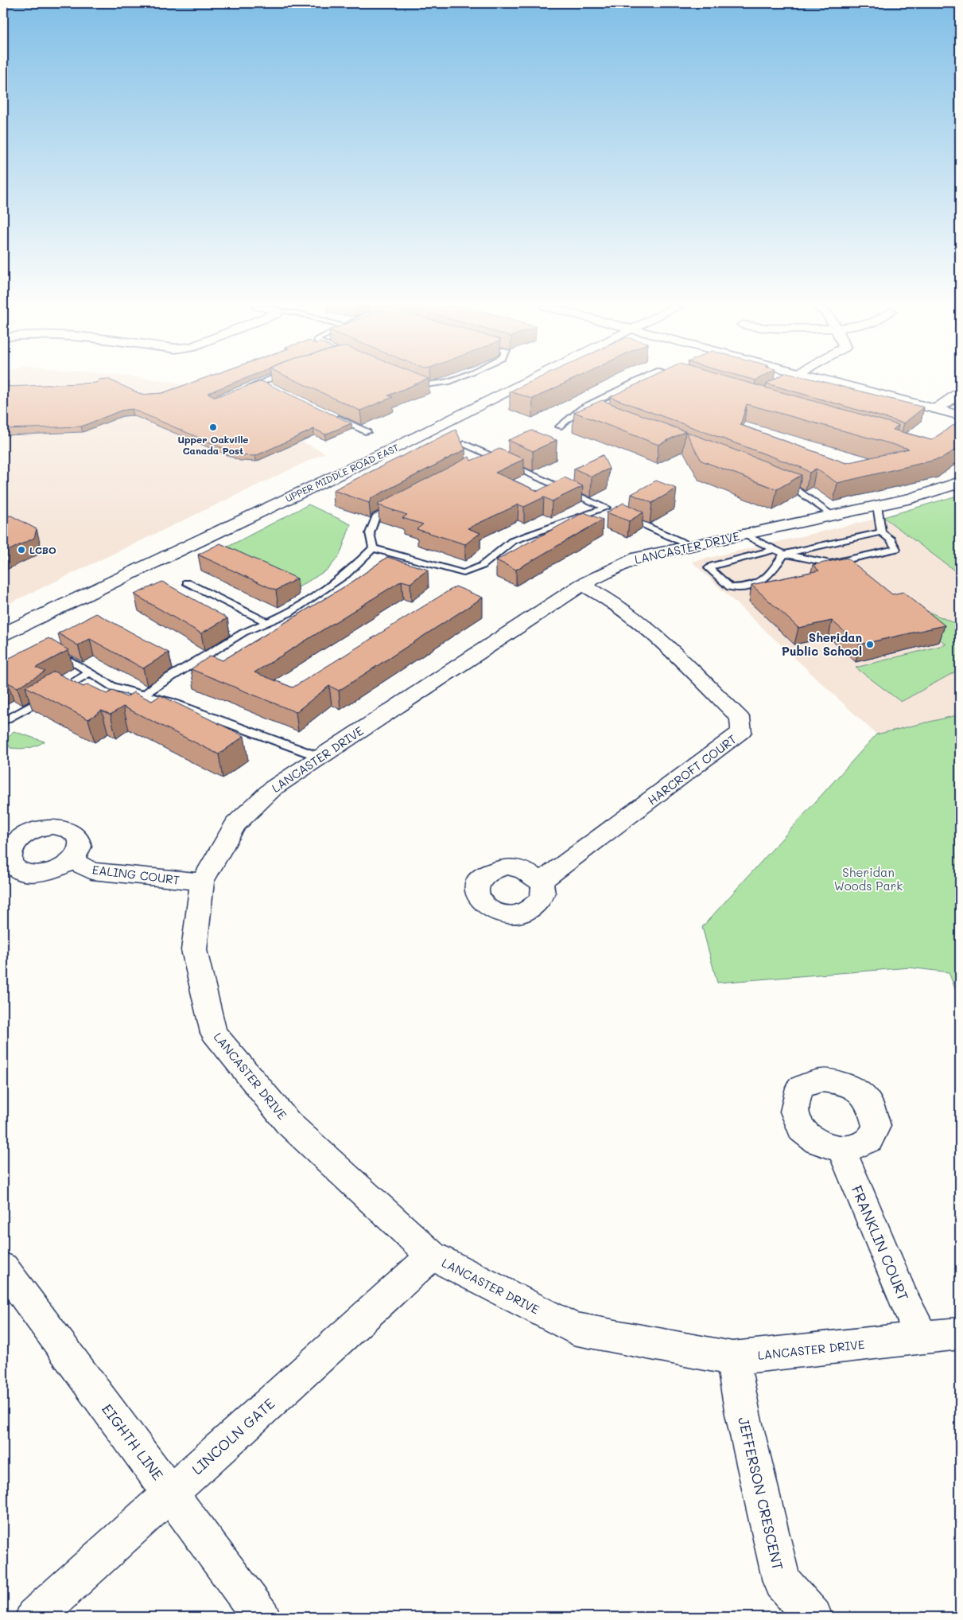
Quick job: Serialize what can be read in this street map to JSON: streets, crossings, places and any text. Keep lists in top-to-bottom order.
{
  "streets": {
    "street": [
      "UPPER MIDDLE ROAD EAST",
      "LANCASTER DRIVE",
      "HARCROFT COURT",
      "EALING COURT",
      "FRANKLIN COURT",
      "LINCOLN GATE",
      "EIGHTH LINE",
      "JEFFERSON CRESCENT"
    ]
  },
  "crossings": [
    ["LANCASTER DRIVE", "HARCROFT COURT"],
    ["LANCASTER DRIVE", "EALING COURT"],
    ["LANCASTER DRIVE", "FRANKLIN COURT"],
    ["LANCASTER DRIVE", "LINCOLN GATE"],
    ["LANCASTER DRIVE", "JEFFERSON CRESCENT"],
    ["LINCOLN GATE", "EIGHTH LINE"]
  ],
  "parks": ["Sheridan Woods Park"],
  "places": ["Upper Oakville Canada Post", "LCBO", "Sheridan Public School"]
}
